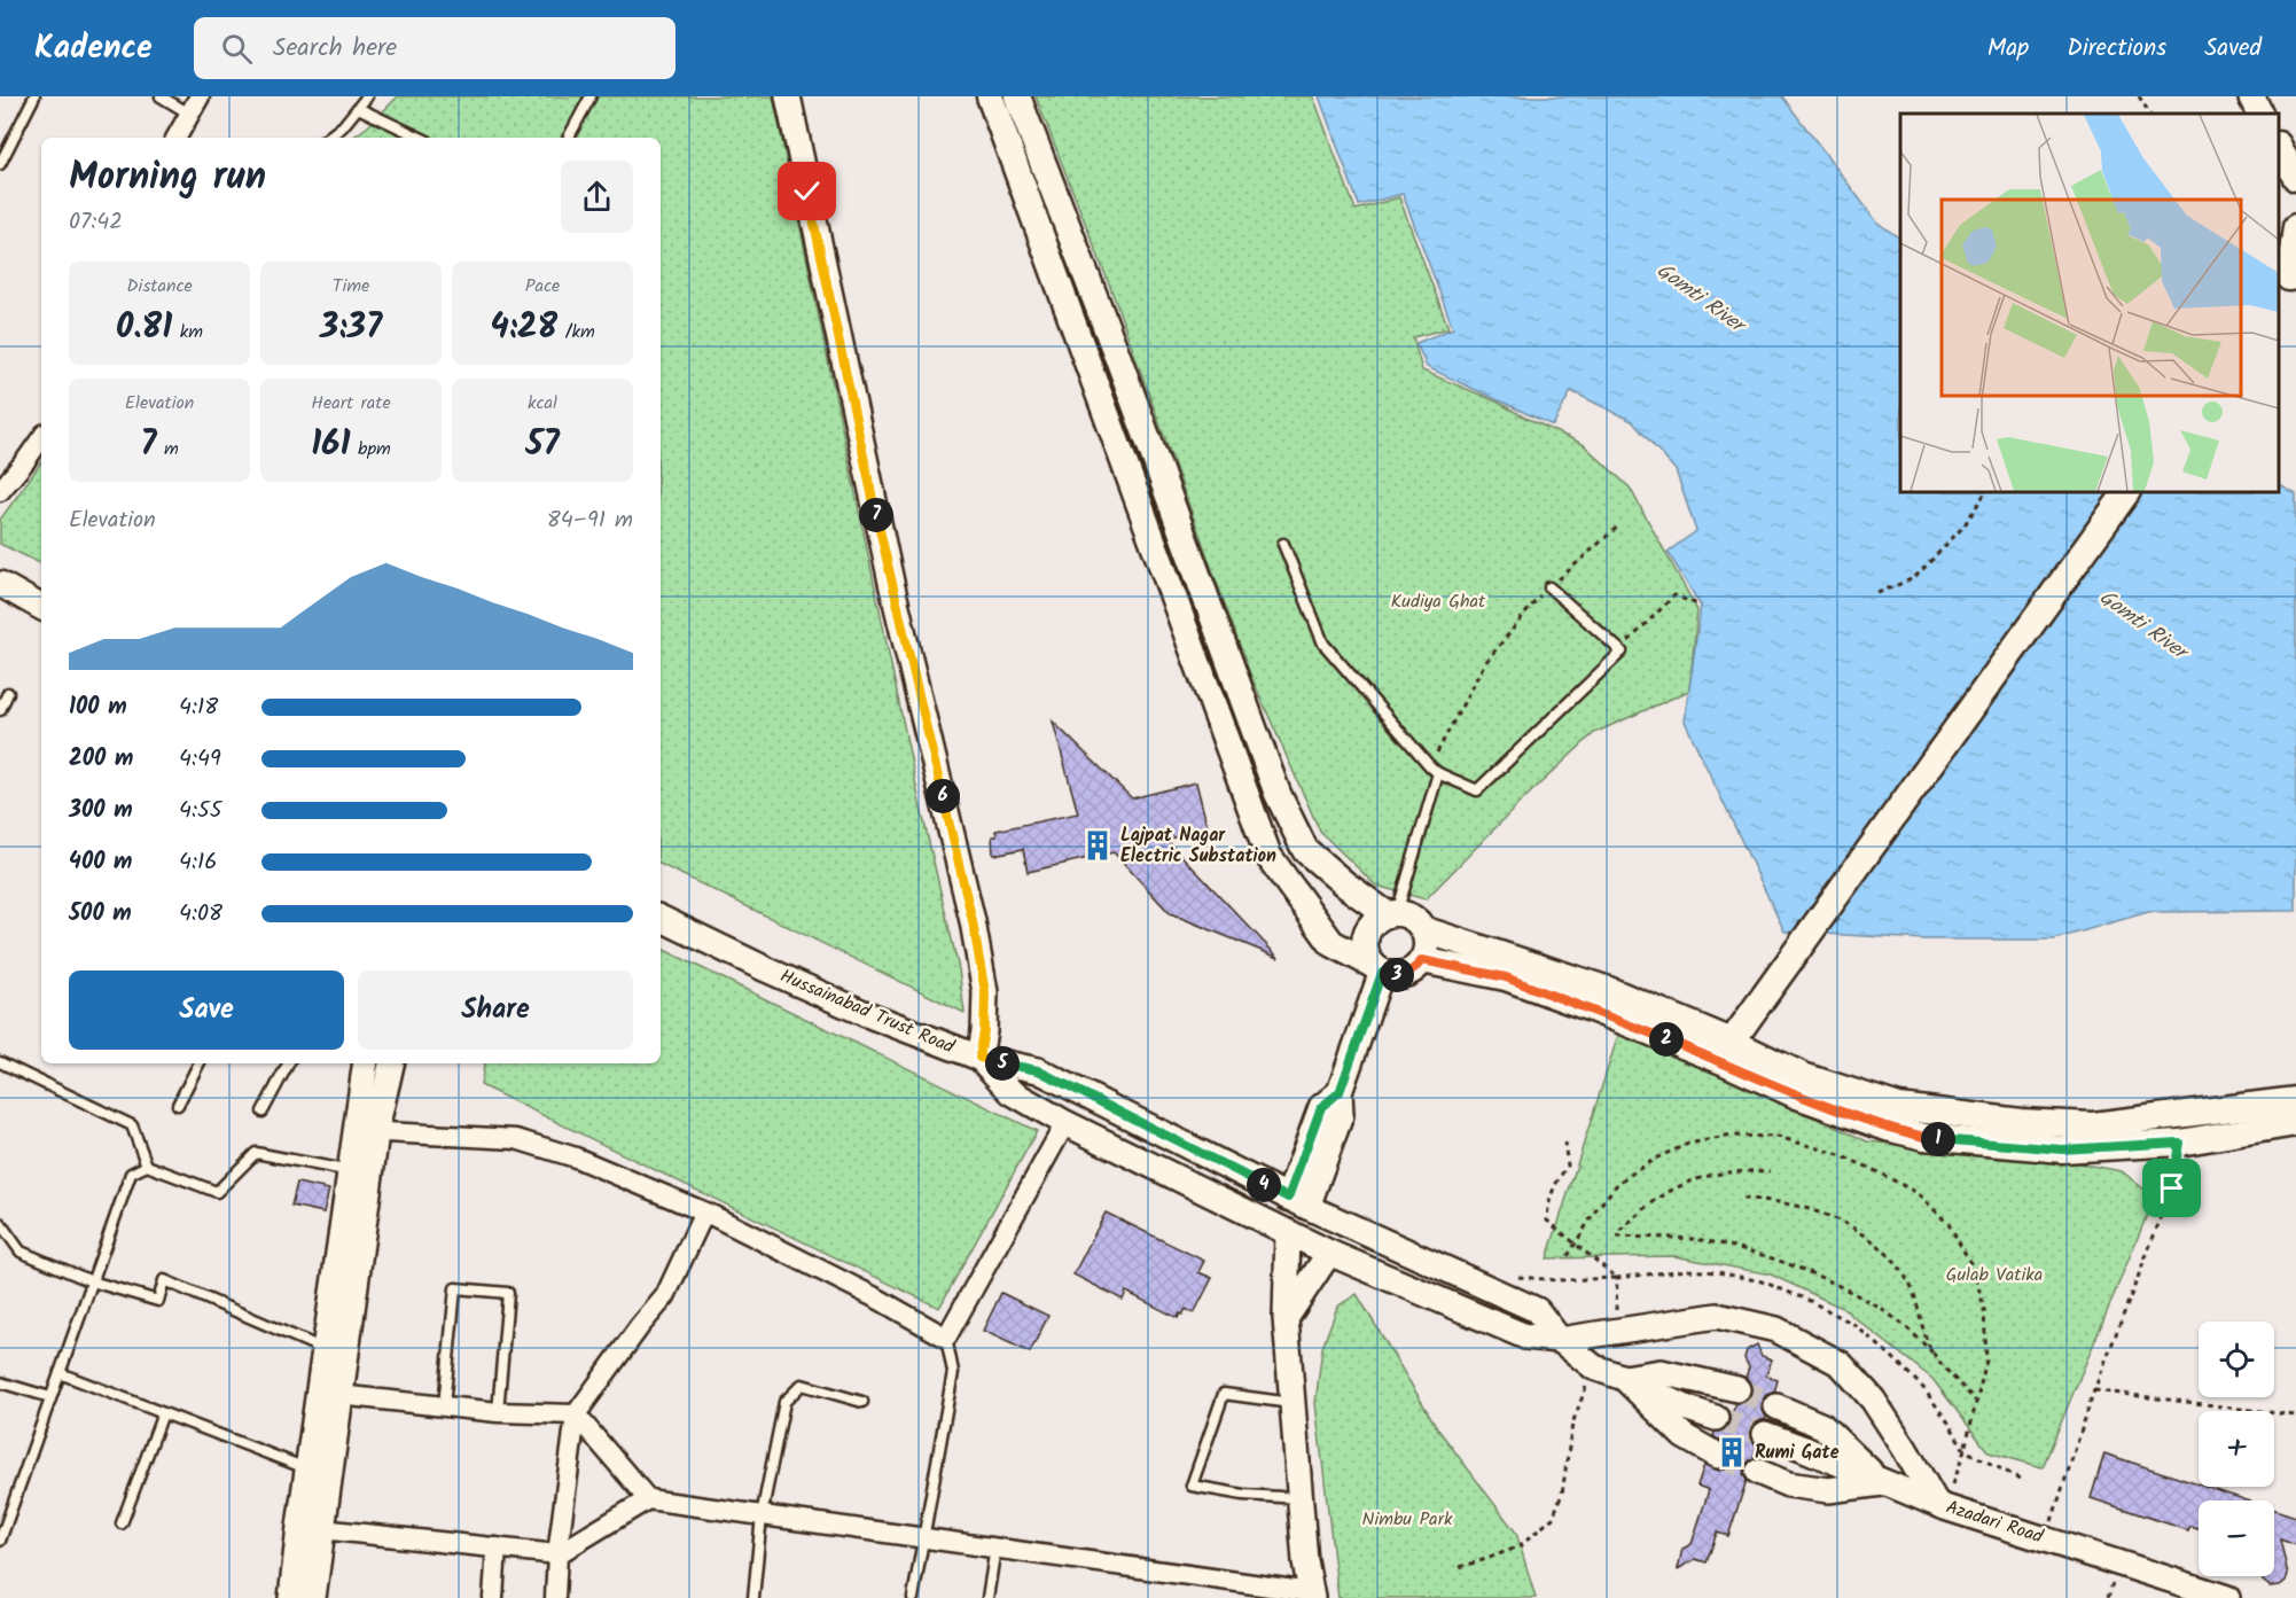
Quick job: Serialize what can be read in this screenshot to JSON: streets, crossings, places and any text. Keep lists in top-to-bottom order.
{
  "streets": {
    "street": ["Hussainabad Trust Road", "Azadari Road"]
  },
  "crossings": [
    ["Hussainabad Trust Road", "Azadari Road"]
  ],
  "water": ["Gomti River"],
  "parks": ["Kudiya Ghat", "Gulab Vatika", "Nimbu Park"],
  "places": {
    "building": ["Lajpat Nagar Electric Substation", "Rumi Gate"]
  },
  "page": {
    "header": "Kadence",
    "search": "Search here",
    "nav": ["Map", "Directions", "Saved"],
    "heading": ["Morning run", "07:42"],
    "stats": [
      ["Distance", "0.81 km"],
      ["Time", "3:37"],
      ["Pace", "4:28 /km"],
      ["Elevation", "7 m"],
      ["Heart rate", "161 bpm"],
      ["kcal", "57"]
    ],
    "chart": ["Elevation", "84–91 m"],
    "pins": [
      "7",
      "6",
      "3",
      "2",
      "5",
      "1",
      "4"
    ],
    "list": [
      {
        "name": "100 m",
        "note": "4:18"
      },
      {
        "name": "200 m",
        "note": "4:49"
      },
      {
        "name": "300 m",
        "note": "4:55"
      },
      {
        "name": "400 m",
        "note": "4:16"
      },
      {
        "name": "500 m",
        "note": "4:08"
      }
    ],
    "buttons": ["Save", "Share"],
    "map_buttons": ["+", "−"]
  }
}
